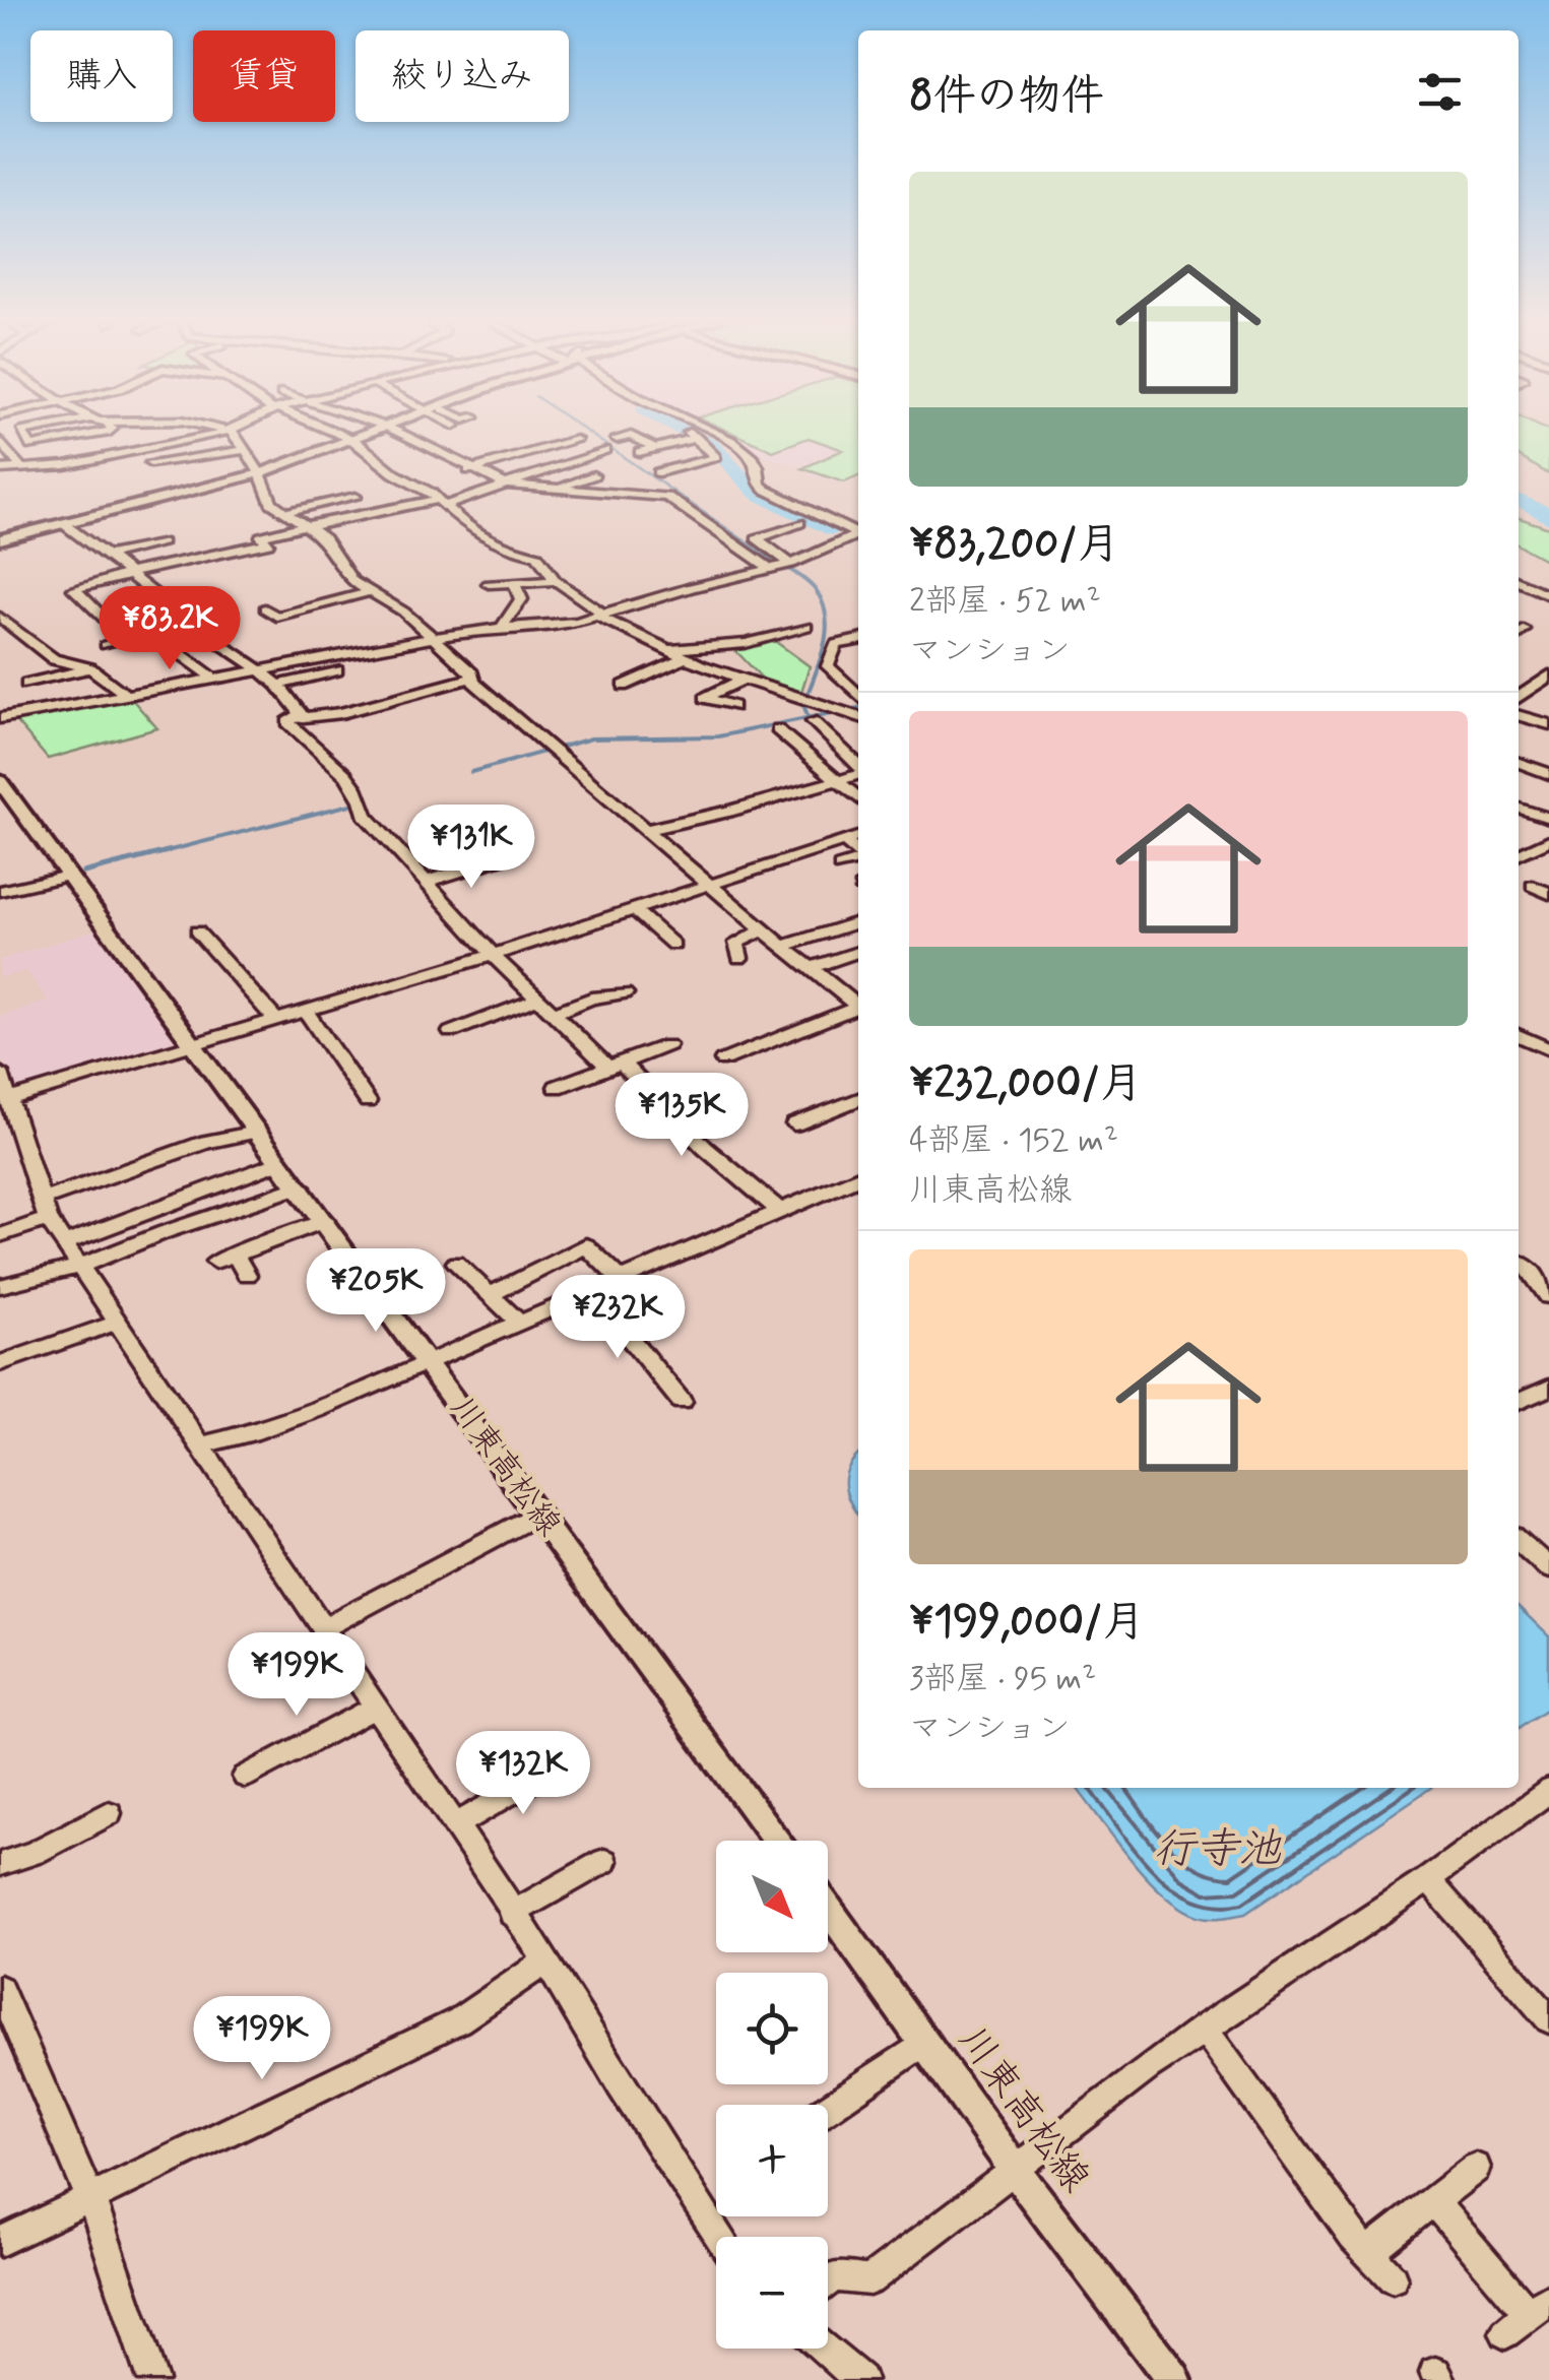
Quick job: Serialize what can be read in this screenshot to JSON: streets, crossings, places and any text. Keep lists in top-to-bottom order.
{
  "streets": {
    "main road": ["川東高松線"]
  },
  "water": ["行寺池"],
  "north": "bottom right",
  "page": {
    "chip": ["購入", "賃貸", "絞り込み"],
    "heading": "8件の物件",
    "list": [
      {
        "name": "¥83,200/月",
        "note": "2部屋 · 52 m² · マンション"
      },
      {
        "name": "¥232,000/月",
        "note": "4部屋 · 152 m² · 川東高松線"
      },
      {
        "name": "¥199,000/月",
        "note": "3部屋 · 95 m² · マンション"
      }
    ],
    "price": [
      "¥83.2K",
      "¥131K",
      "¥135K",
      "¥205K",
      "¥232K",
      "¥199K",
      "¥132K",
      "¥199K"
    ],
    "map_buttons": ["+", "−"]
  }
}
